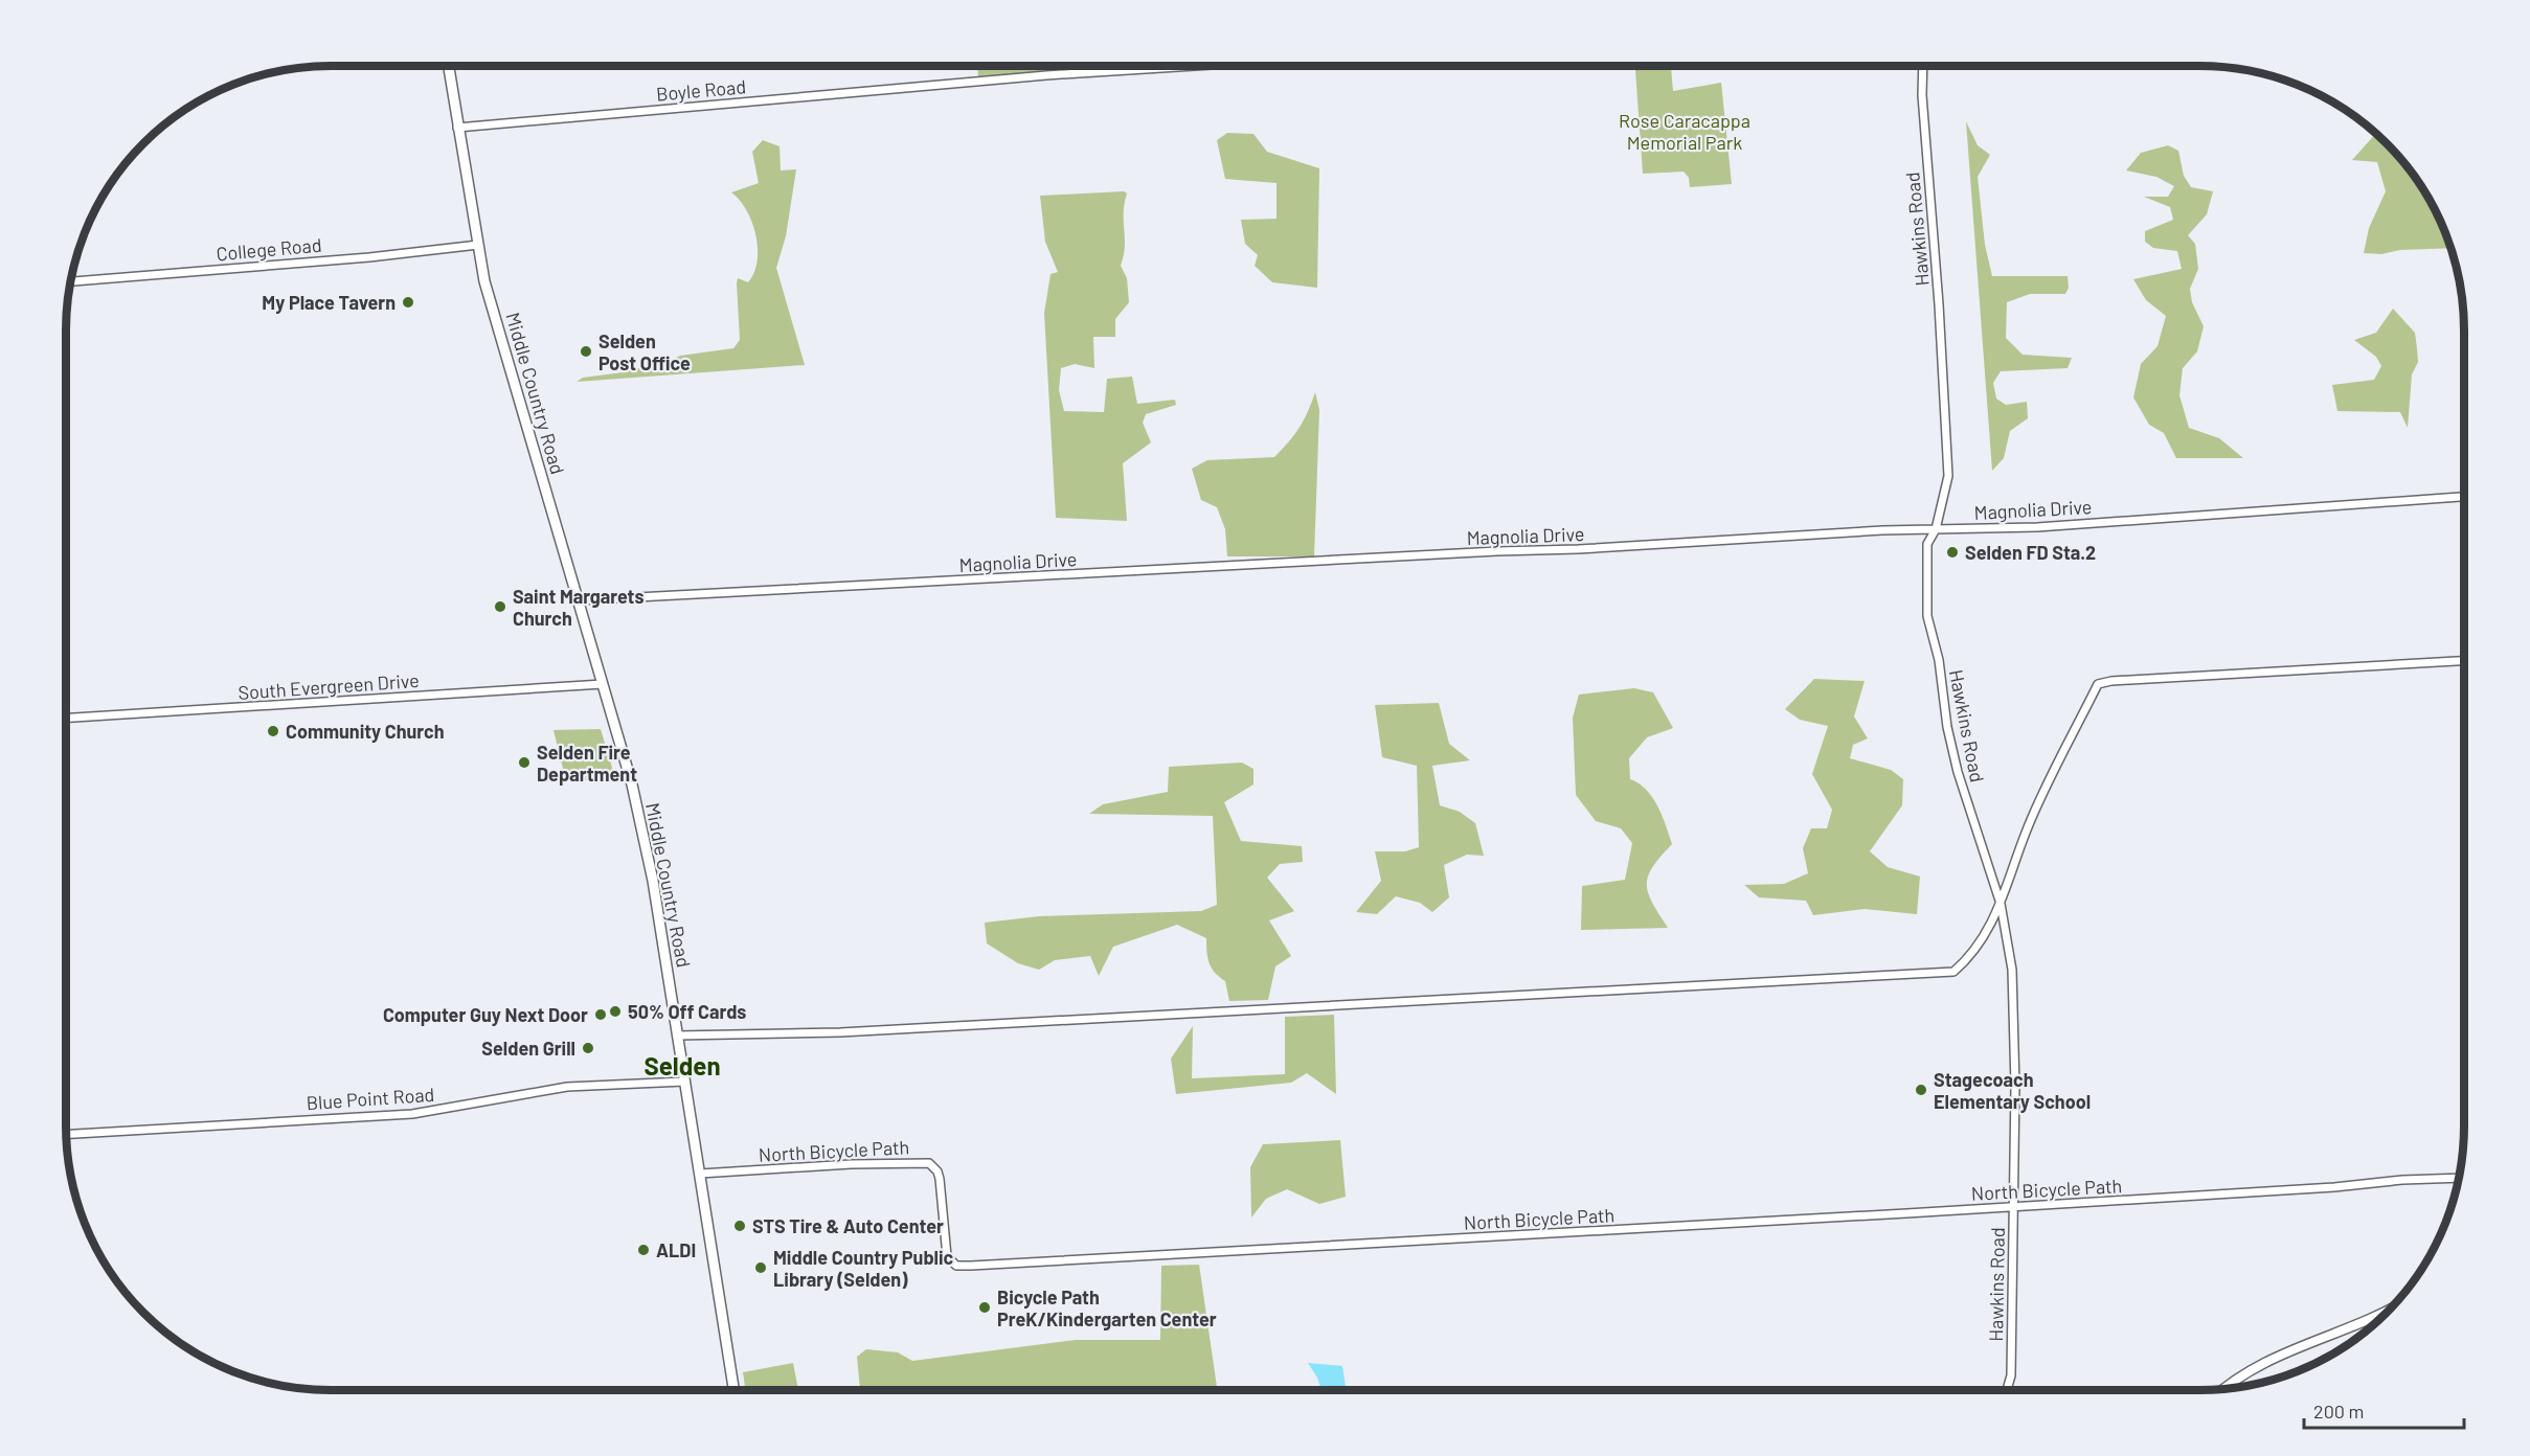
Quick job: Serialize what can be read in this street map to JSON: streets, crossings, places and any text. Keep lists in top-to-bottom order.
{
  "streets": {
    "main road": ["Middle Country Road"],
    "street": [
      "Boyle Road",
      "Hawkins Road",
      "College Road",
      "Magnolia Drive",
      "South Evergreen Drive",
      "Blue Point Road",
      "North Bicycle Path"
    ]
  },
  "crossings": [
    ["Boyle Road", "Middle Country Road"],
    ["Hawkins Road", "Magnolia Drive"],
    ["Hawkins Road", "North Bicycle Path"],
    ["College Road", "Middle Country Road"],
    ["Middle Country Road", "Magnolia Drive"],
    ["Middle Country Road", "South Evergreen Drive"],
    ["Middle Country Road", "Blue Point Road"],
    ["Middle Country Road", "North Bicycle Path"]
  ],
  "districts": ["Selden"],
  "parks": ["Rose Caracappa Memorial Park"],
  "places": [
    "My Place Tavern",
    "Selden Post Office",
    "Selden FD Sta.2",
    "Saint Margarets Church",
    "Community Church",
    "Selden Fire Department",
    "50% Off Cards",
    "Computer Guy Next Door",
    "Selden Grill",
    "Stagecoach Elementary School",
    "STS Tire & Auto Center",
    "ALDI",
    "Middle Country Public Library (Selden)",
    "Bicycle Path PreK/Kindergarten Center"
  ],
  "scale_bar": "200 m"
}
